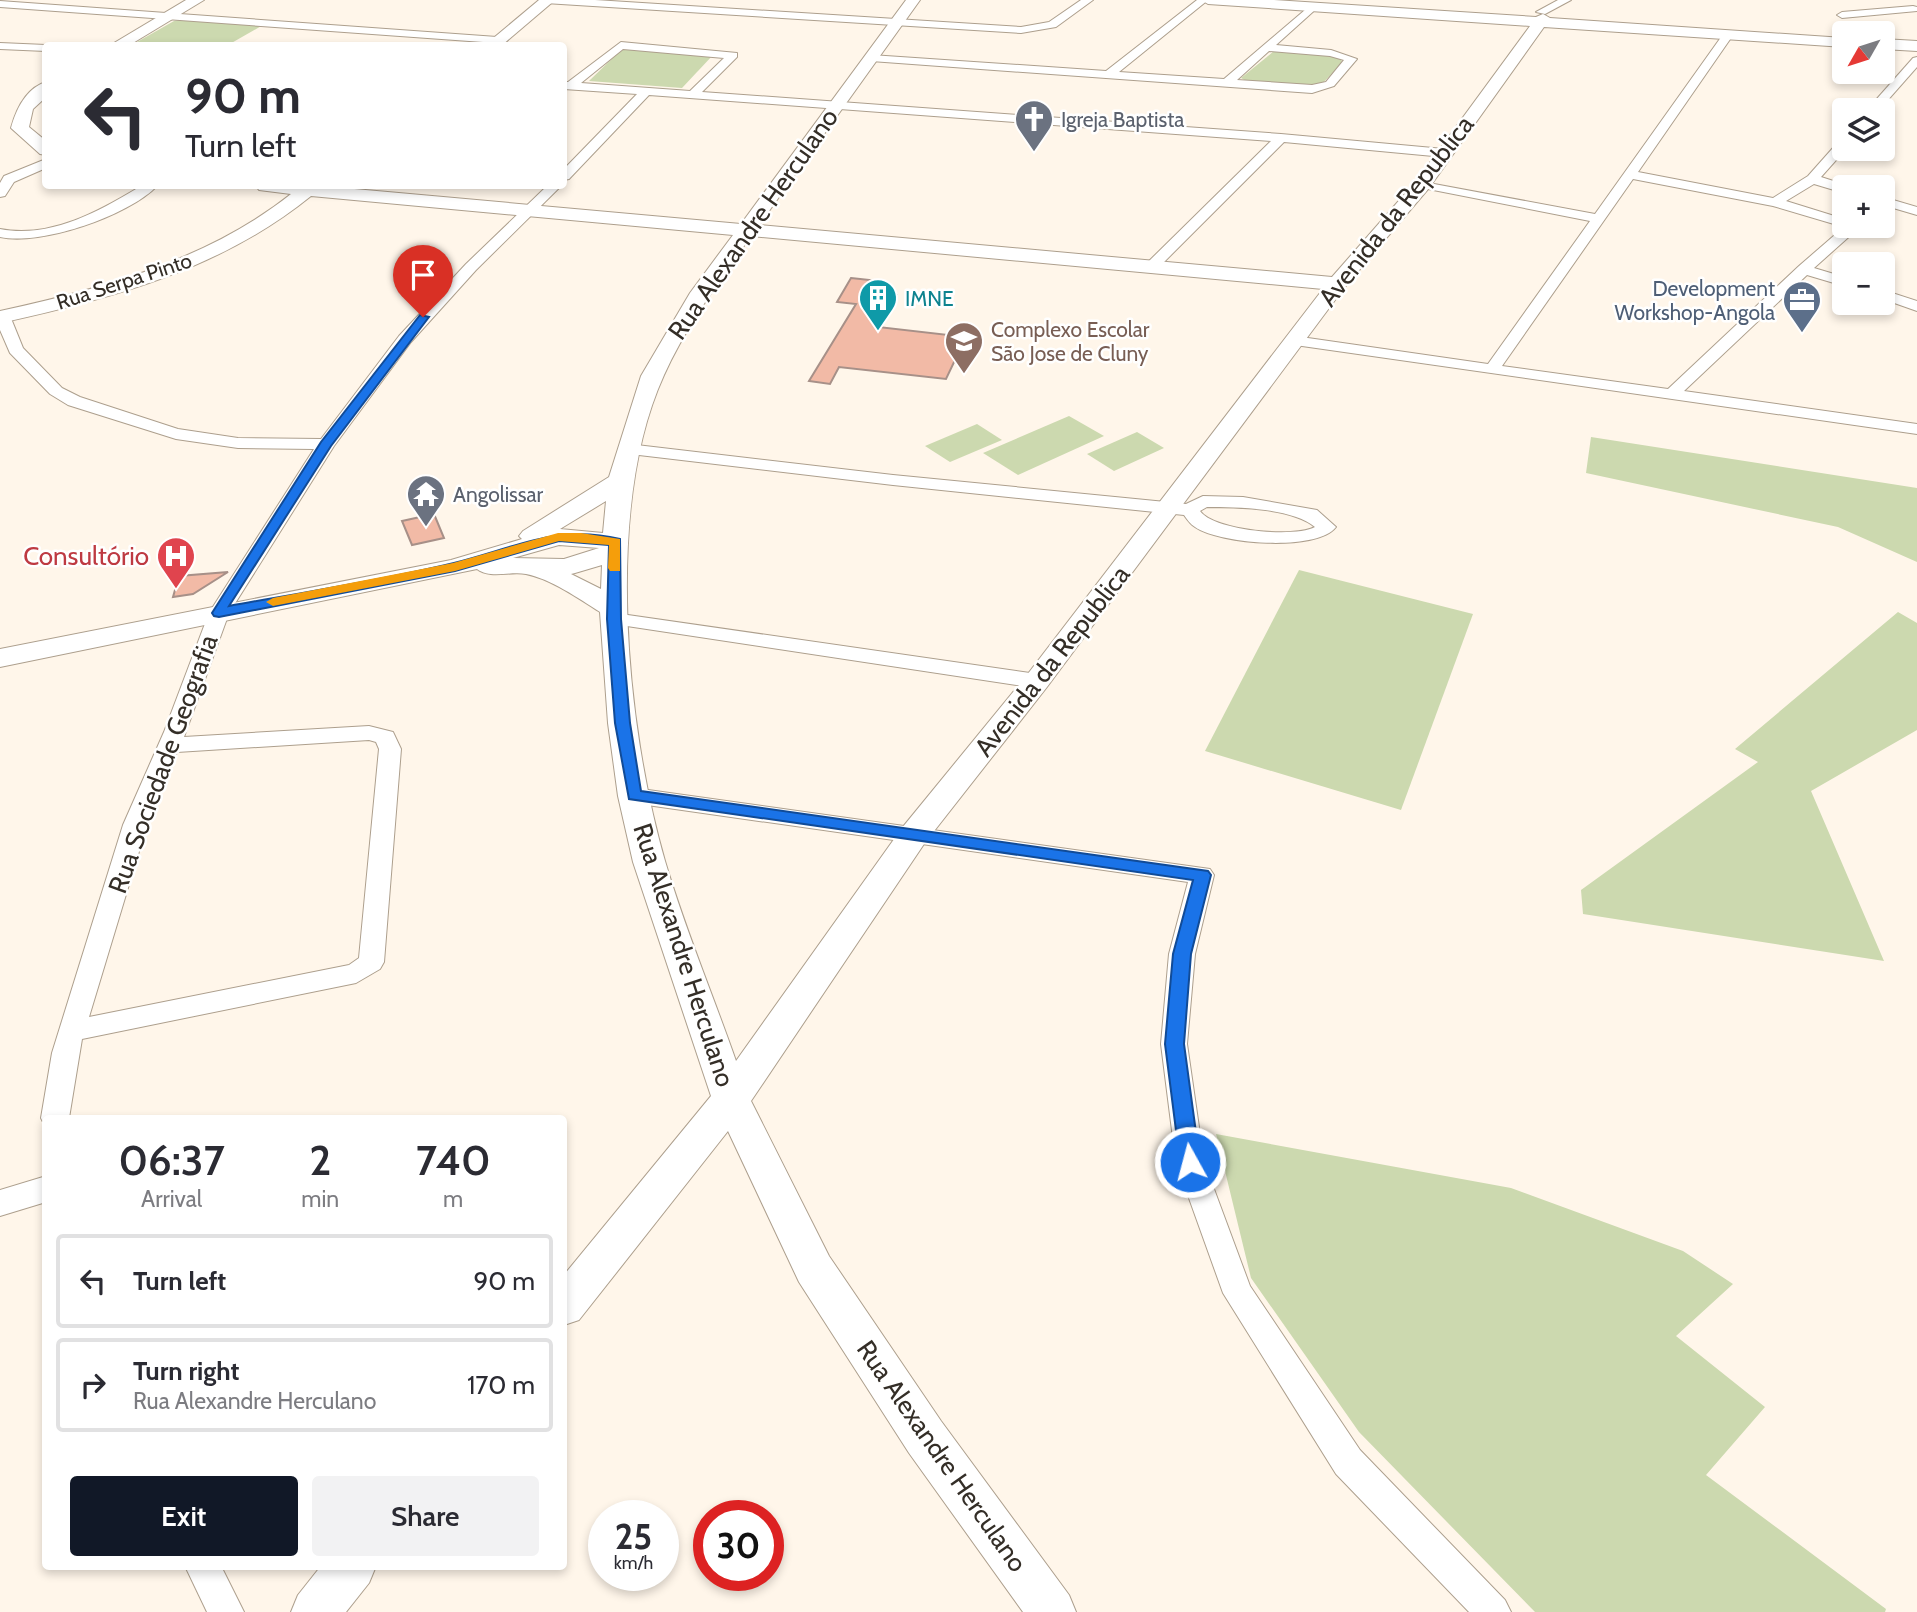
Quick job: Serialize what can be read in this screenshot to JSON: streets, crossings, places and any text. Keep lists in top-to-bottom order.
{
  "streets": {
    "street": [
      "Avenida da Republica",
      "Rua Alexandre Herculano",
      "Rua Serpa Pinto",
      "Rua Sociedade Geografia"
    ]
  },
  "crossings": [
    ["Avenida da Republica", "Rua Alexandre Herculano"]
  ],
  "places": {
    "church": ["Igreja Baptista"],
    "building": ["IMNE"],
    "office": ["Development Workshop-Angola"],
    "school or university": ["Complexo Escolar São Jose de Cluny"],
    "temple": ["Angolissar"],
    "hospital": ["Consultório"]
  },
  "north": "bottom left",
  "page": {
    "map_buttons": ["+", "−"],
    "turn": ["90 m", "Turn left"],
    "eta": [
      "06:37",
      "Arrival",
      "2",
      "min",
      "740",
      "m"
    ],
    "list": [
      {
        "name": "Turn left",
        "value": "90 m"
      },
      {
        "name": "Turn right",
        "note": "Rua Alexandre Herculano",
        "value": "170 m"
      }
    ],
    "buttons": ["Exit", "Share"],
    "speed": "25 km/h",
    "limit": "30"
  }
}
